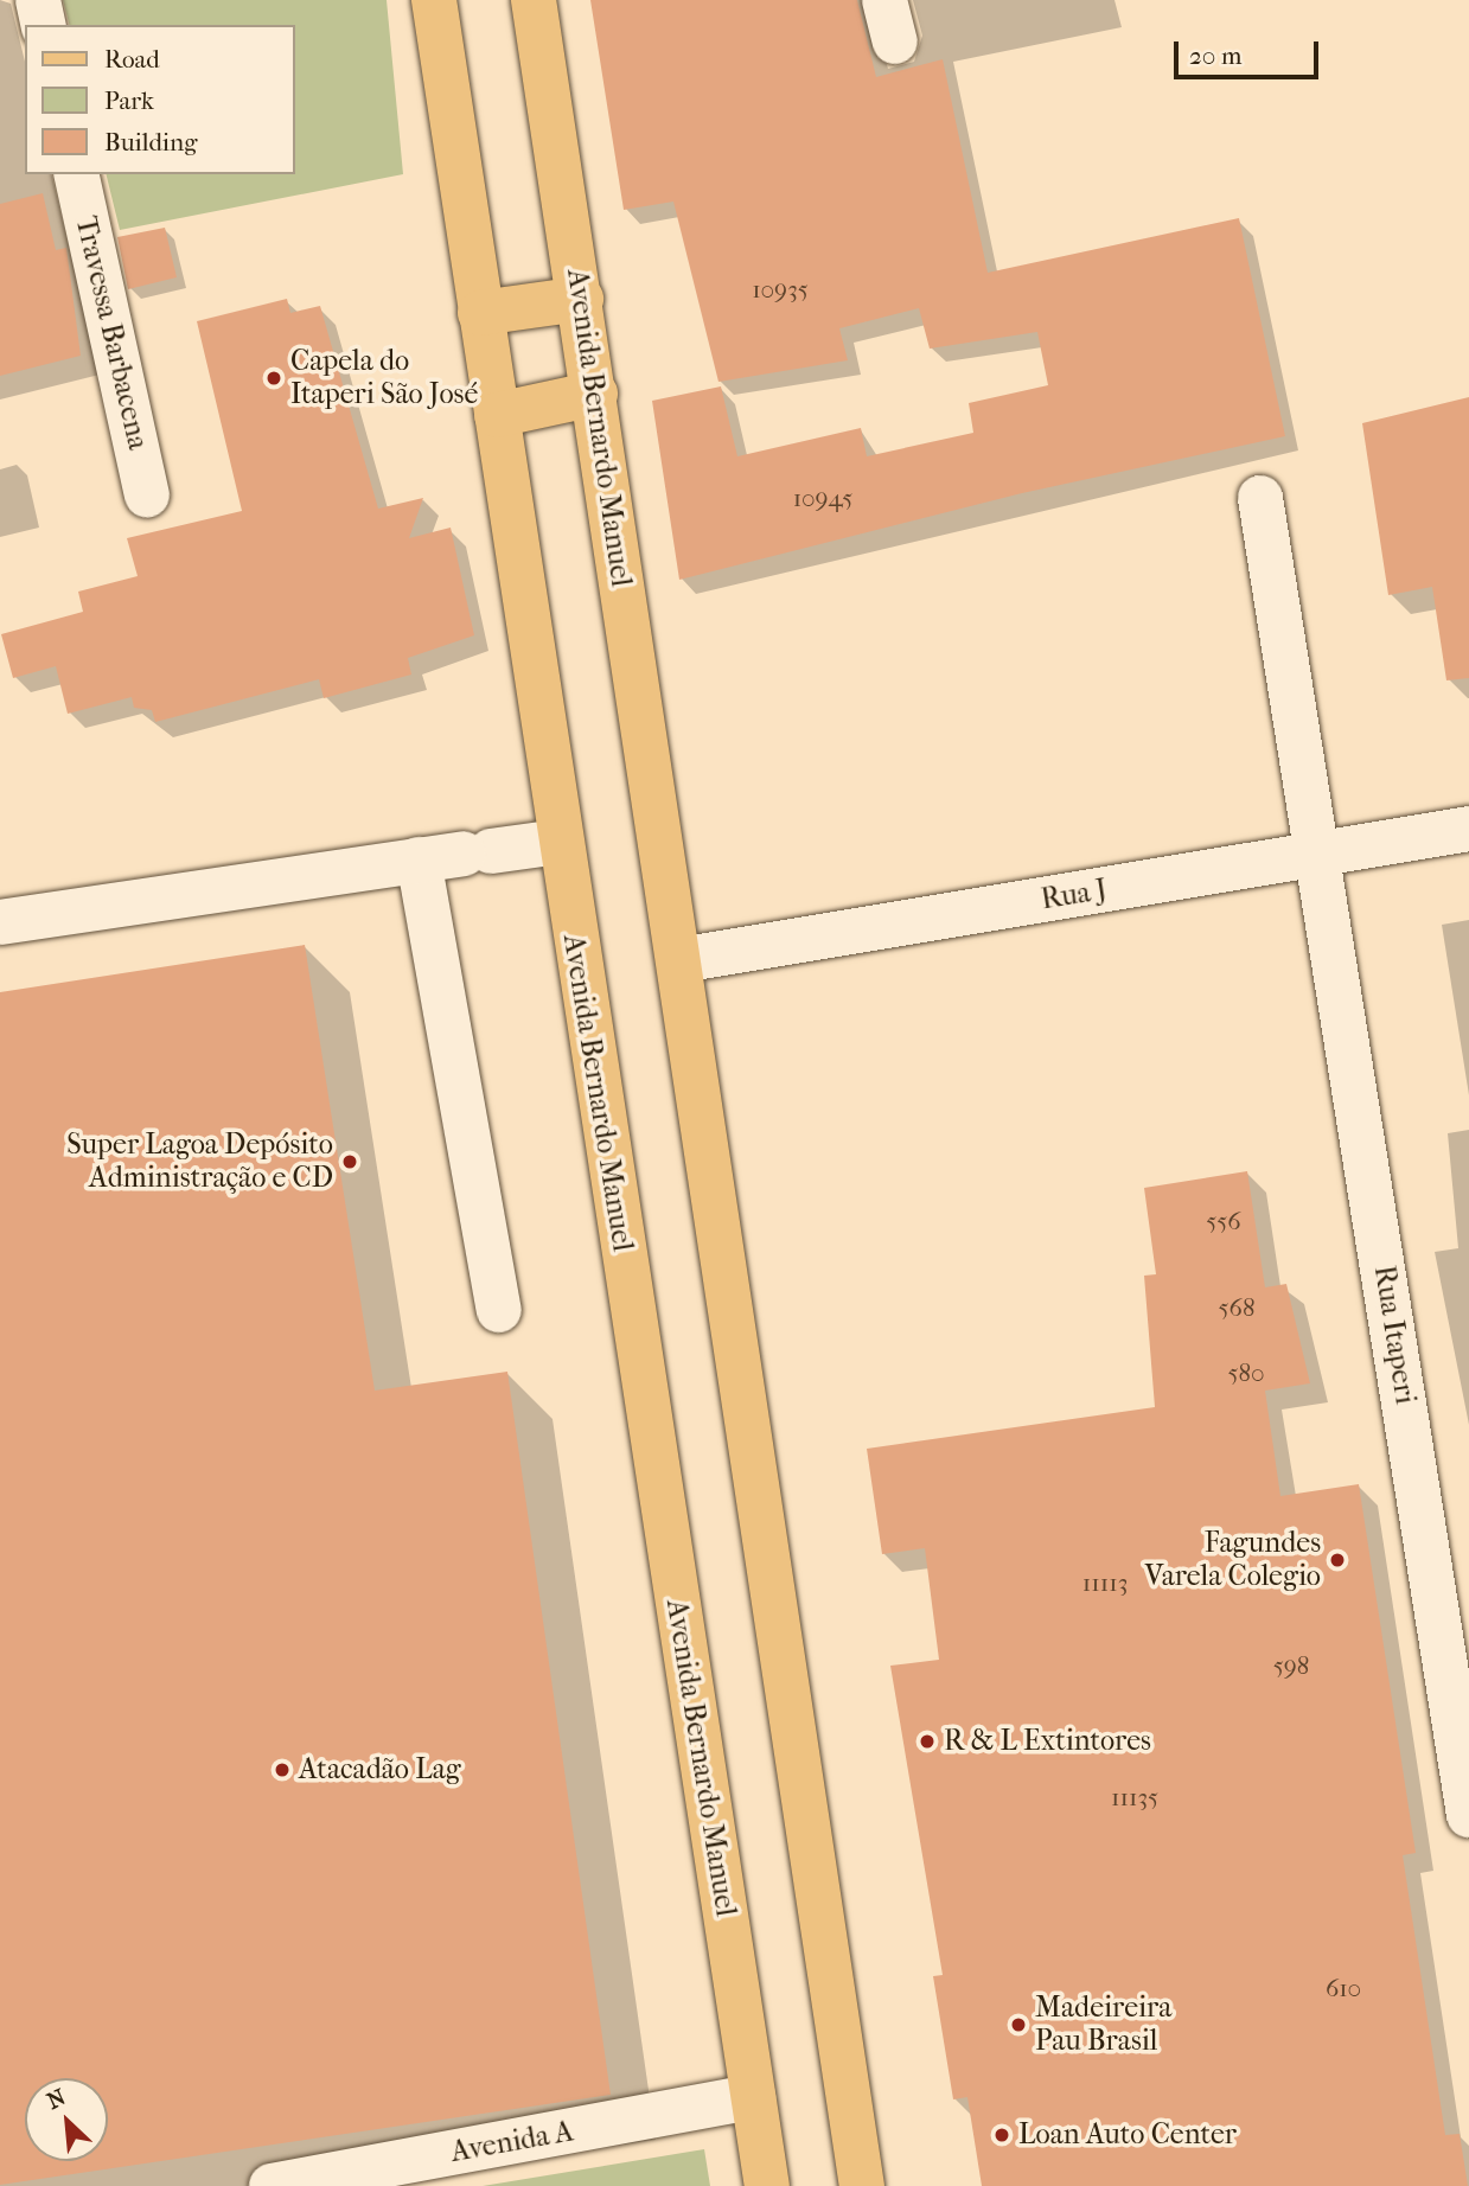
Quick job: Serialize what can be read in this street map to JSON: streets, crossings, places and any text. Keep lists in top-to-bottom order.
{
  "streets": {
    "main road": ["Avenida Bernardo Manuel"],
    "street": [
      "Travessa Barbacena",
      "Rua J",
      "Rua Itaperi",
      "Avenida A"
    ]
  },
  "crossings": [
    ["Avenida Bernardo Manuel", "Rua J"],
    ["Avenida Bernardo Manuel", "Avenida A"],
    ["Rua J", "Rua Itaperi"]
  ],
  "places": [
    "Capela do Itaperi São José",
    "Super Lagoa Depósito Administração e CD",
    "Fagundes Varela Colegio",
    "R & L Extintores",
    "Atacadão Lag",
    "Madeireira Pau Brasil",
    "Loan Auto Center"
  ],
  "house_numbers": [
    "10935",
    "10945",
    "556",
    "568",
    "580",
    "11113",
    "598",
    "11135",
    "610"
  ],
  "legend": ["Road", "Park", "Building"],
  "scale_bar": "20 m",
  "north": "top left"
}
